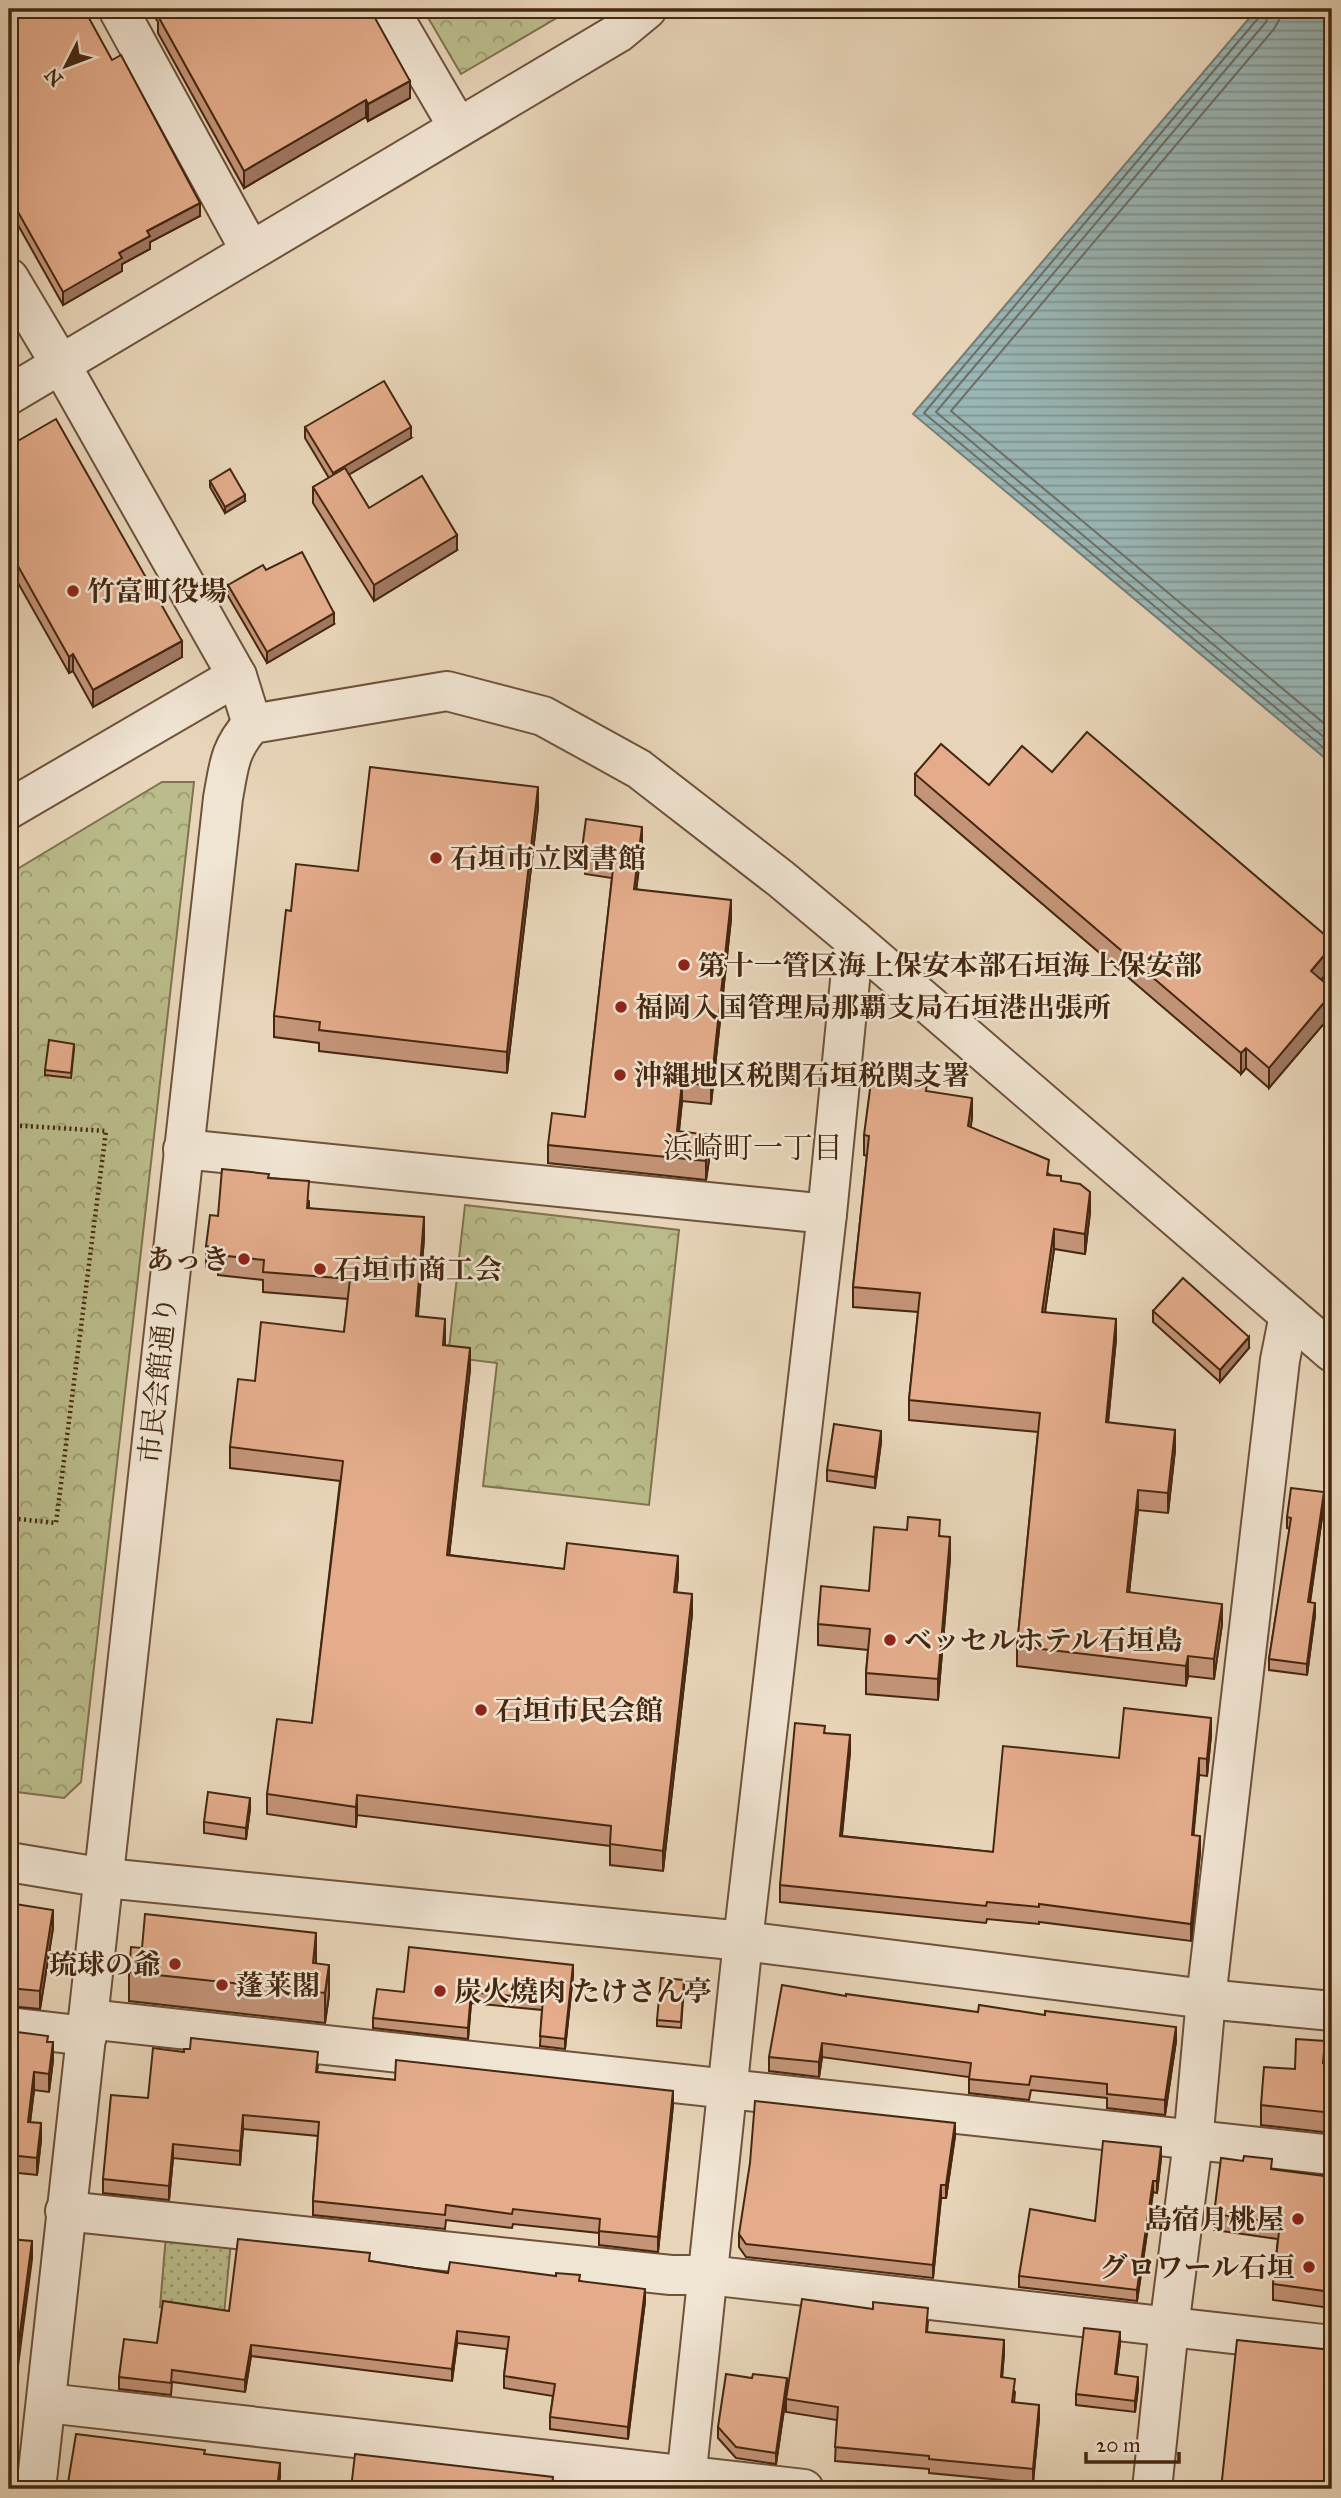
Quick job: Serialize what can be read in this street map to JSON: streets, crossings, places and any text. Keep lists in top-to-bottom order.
{
  "streets": {
    "street": ["市民会館通り"]
  },
  "districts": ["浜崎町一丁目"],
  "places": [
    "竹富町役場",
    "石垣市立図書館",
    "第十一管区海上保安本部石垣海上保安部",
    "福岡入国管理局那覇支局石垣港出張所",
    "沖縄地区税関石垣税関支署",
    "あっき",
    "石垣市商工会",
    "ベッセルホテル石垣島",
    "石垣市民会館",
    "琉球の爺",
    "蓬莱閣",
    "炭火燒肉 たけさん亭",
    "島宿月桃屋",
    "グロワール石垣"
  ],
  "scale_bar": "20 m",
  "north": "bottom left"
}
